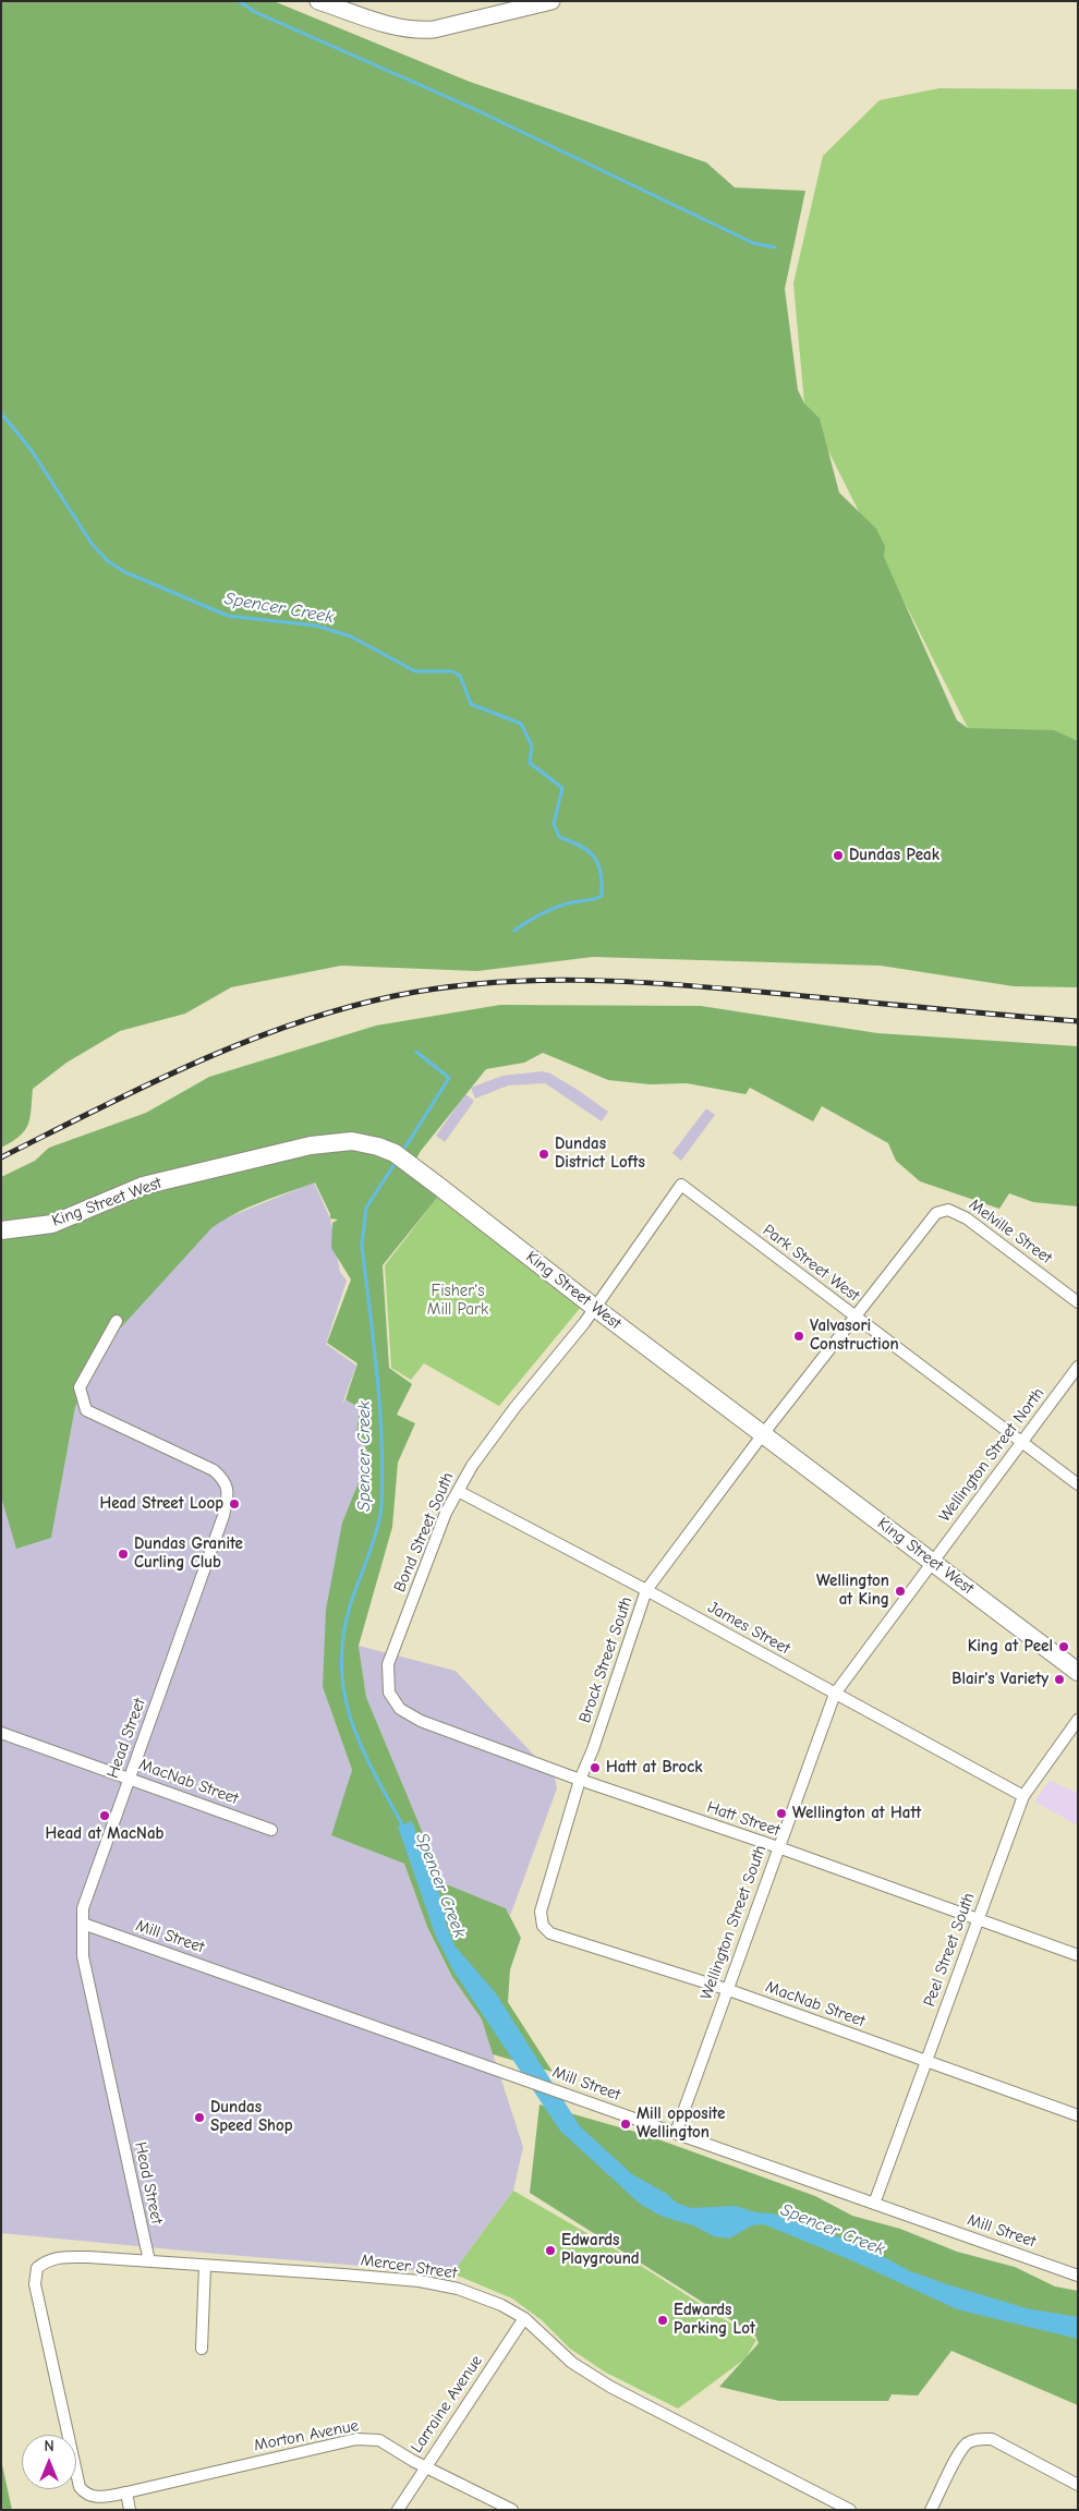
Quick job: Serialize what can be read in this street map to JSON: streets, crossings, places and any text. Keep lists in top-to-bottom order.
{
  "streets": {
    "main road": ["King Street West"],
    "street": [
      "Melville Street",
      "Park Street West",
      "Wellington Street North",
      "Bond Street South",
      "James Street",
      "Brock Street South",
      "Head Street",
      "MacNab Street",
      "Hatt Street",
      "Wellington Street South",
      "Mill Street",
      "Peel Street South",
      "Mercer Street",
      "Larraine Avenue",
      "Morton Avenue"
    ]
  },
  "crossings": [
    ["King Street West", "Wellington Street North"],
    ["King Street West", "Bond Street South"],
    ["King Street West", "Brock Street South"],
    ["King Street West", "Wellington Street South"],
    ["Melville Street", "Brock Street South"],
    ["Park Street West", "Wellington Street North"],
    ["Park Street West", "Bond Street South"],
    ["Park Street West", "Brock Street South"],
    ["Wellington Street North", "Wellington Street South"],
    ["Bond Street South", "James Street"],
    ["Bond Street South", "Hatt Street"],
    ["James Street", "Brock Street South"],
    ["James Street", "Wellington Street South"],
    ["James Street", "Peel Street South"],
    ["Brock Street South", "MacNab Street"],
    ["Brock Street South", "Hatt Street"],
    ["Head Street", "MacNab Street"],
    ["Head Street", "Mill Street"],
    ["Head Street", "Mercer Street"],
    ["MacNab Street", "Wellington Street South"],
    ["MacNab Street", "Peel Street South"],
    ["Hatt Street", "Wellington Street South"],
    ["Hatt Street", "Peel Street South"],
    ["Wellington Street South", "Mill Street"],
    ["Mill Street", "Peel Street South"],
    ["Mercer Street", "Larraine Avenue"],
    ["Mercer Street", "Morton Avenue"],
    ["Larraine Avenue", "Morton Avenue"]
  ],
  "water": ["Spencer Creek"],
  "parks": ["Fisher's Mill Park"],
  "places": [
    "Dundas Peak",
    "Dundas District Lofts",
    "Valvasori Construction",
    "Head Street Loop",
    "Dundas Granite Curling Club",
    "Wellington at King",
    "King at Peel",
    "Blair's Variety",
    "Hatt at Brock",
    "Wellington at Hatt",
    "Head at MacNab",
    "Dundas Speed Shop",
    "Mill opposite Wellington",
    "Edwards Playground",
    "Edwards Parking Lot"
  ],
  "north": "top"
}
